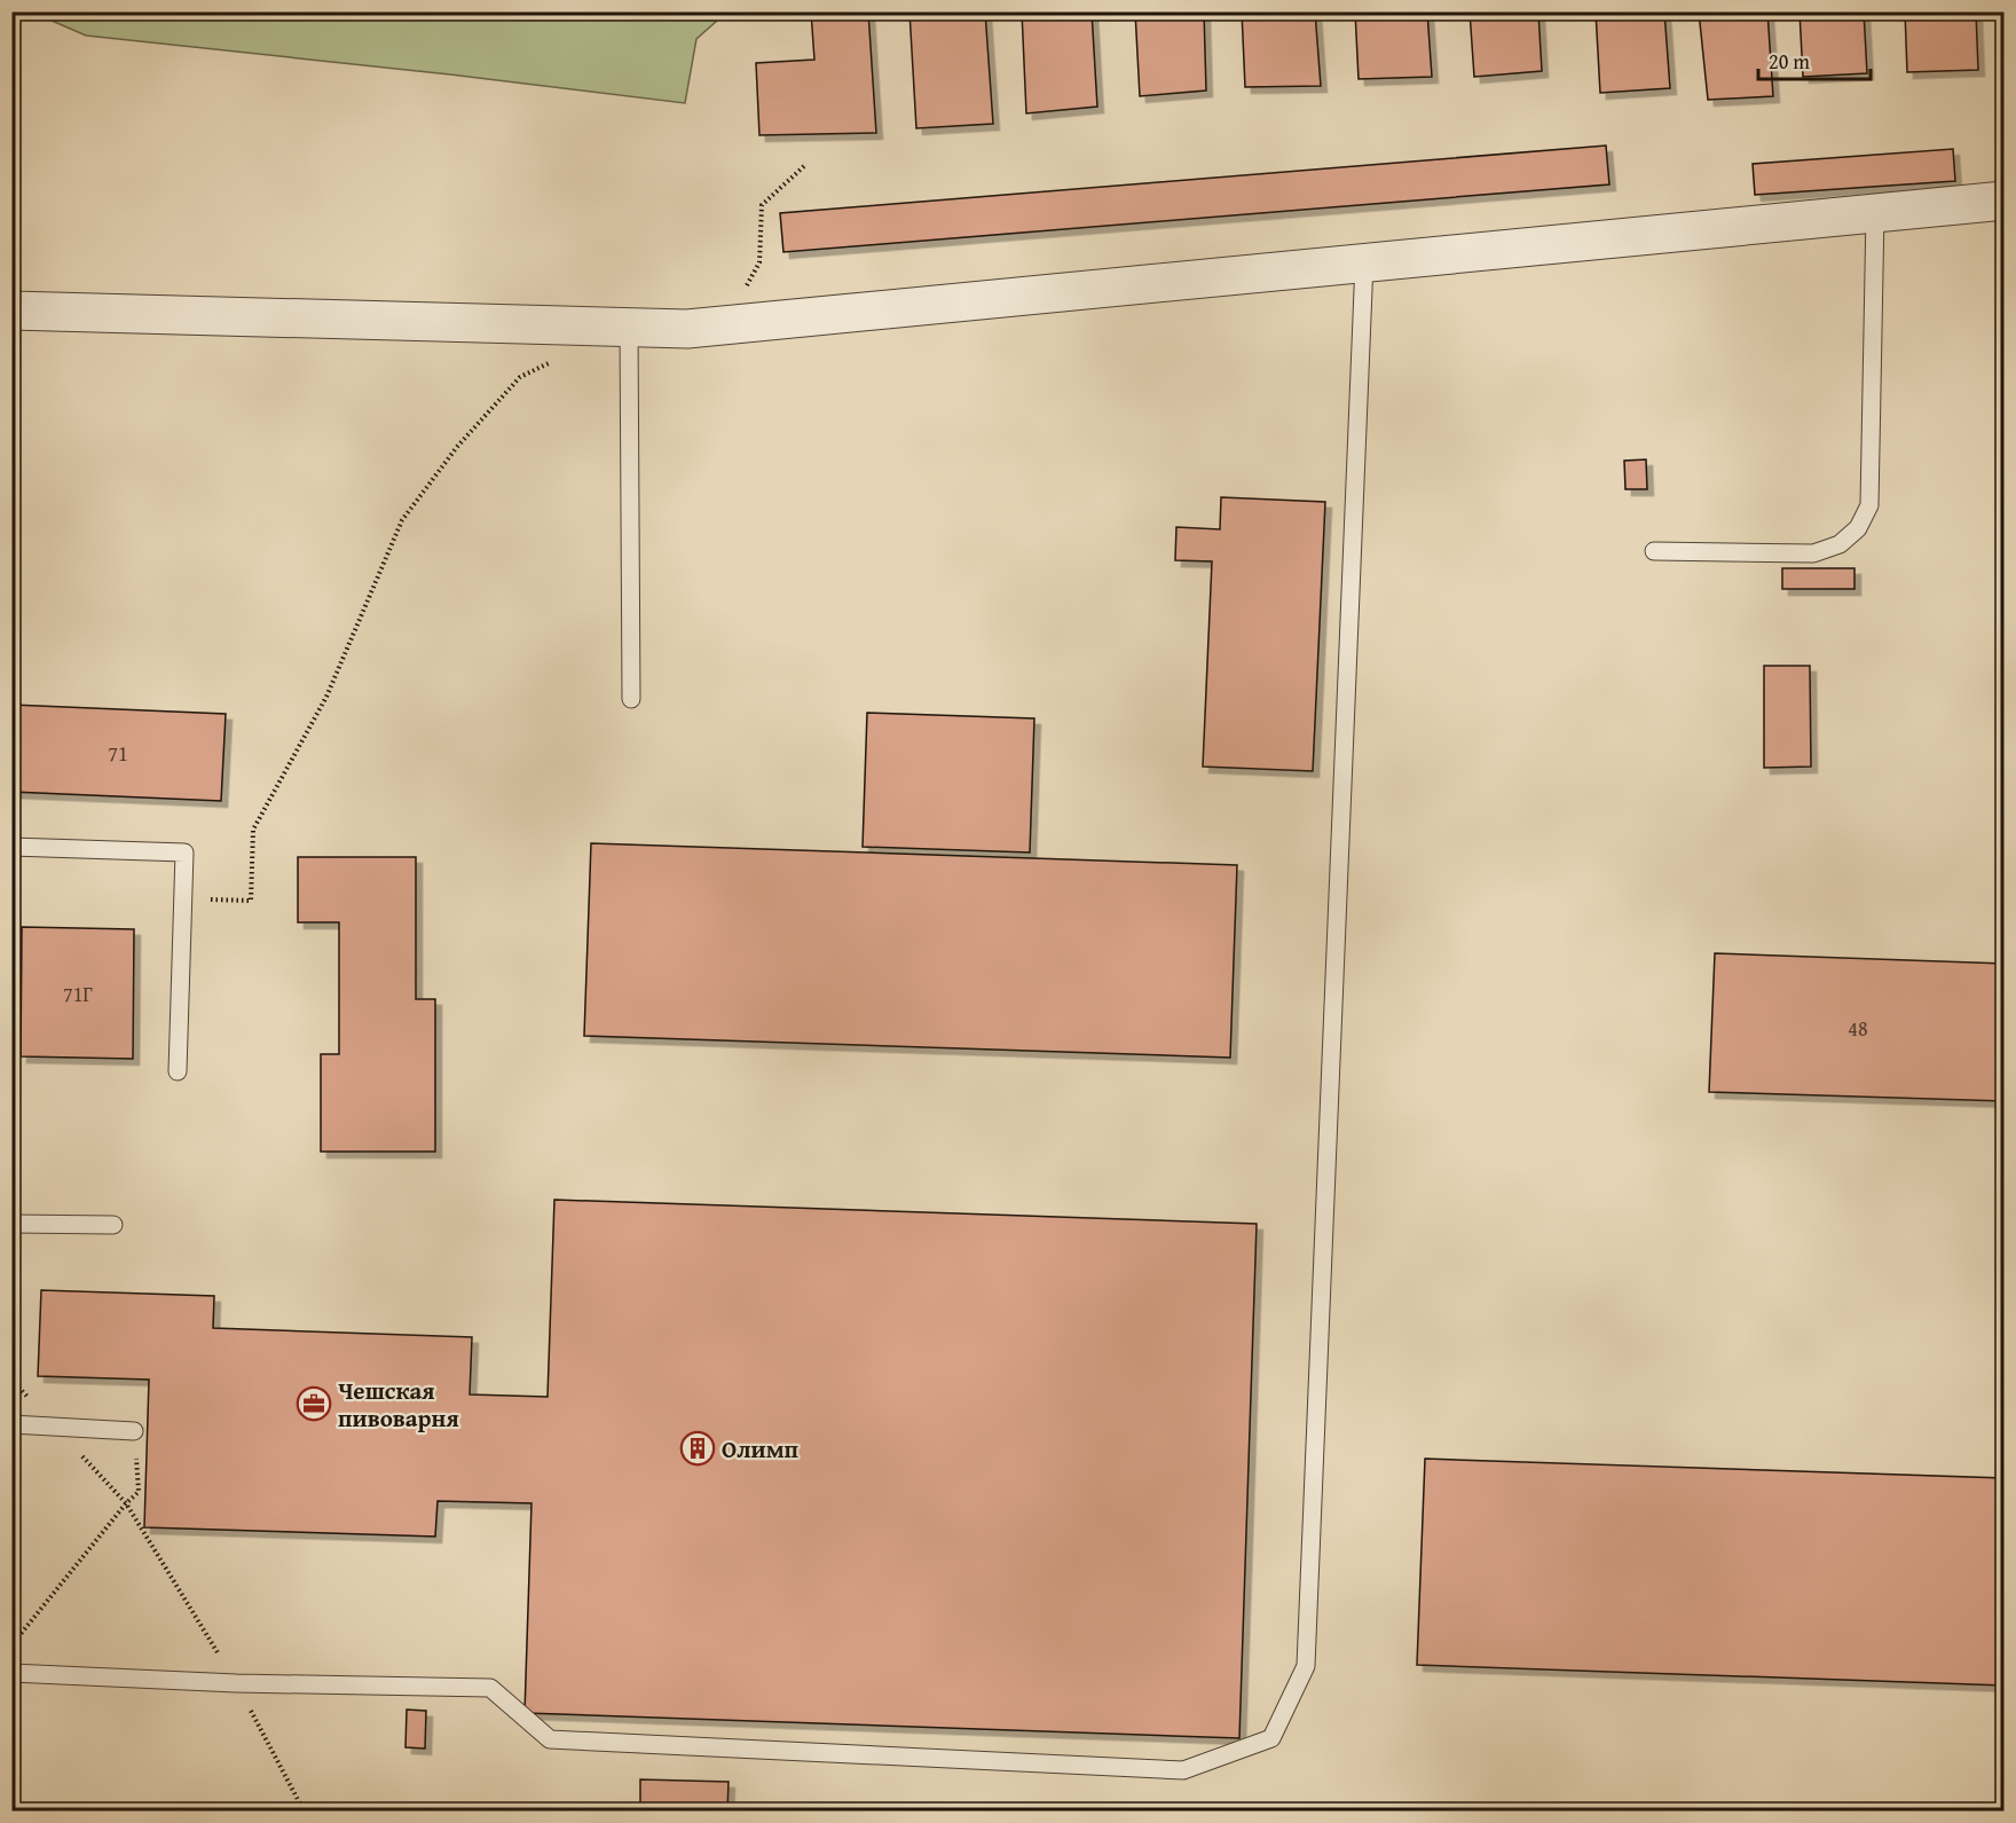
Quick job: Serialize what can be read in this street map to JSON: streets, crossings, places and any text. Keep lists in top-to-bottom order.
{
  "places": {
    "office": ["Чешская пивоварня"],
    "building": ["Олимп"]
  },
  "house_numbers": ["71", "71Г", "48"],
  "scale_bar": "20 m"
}
